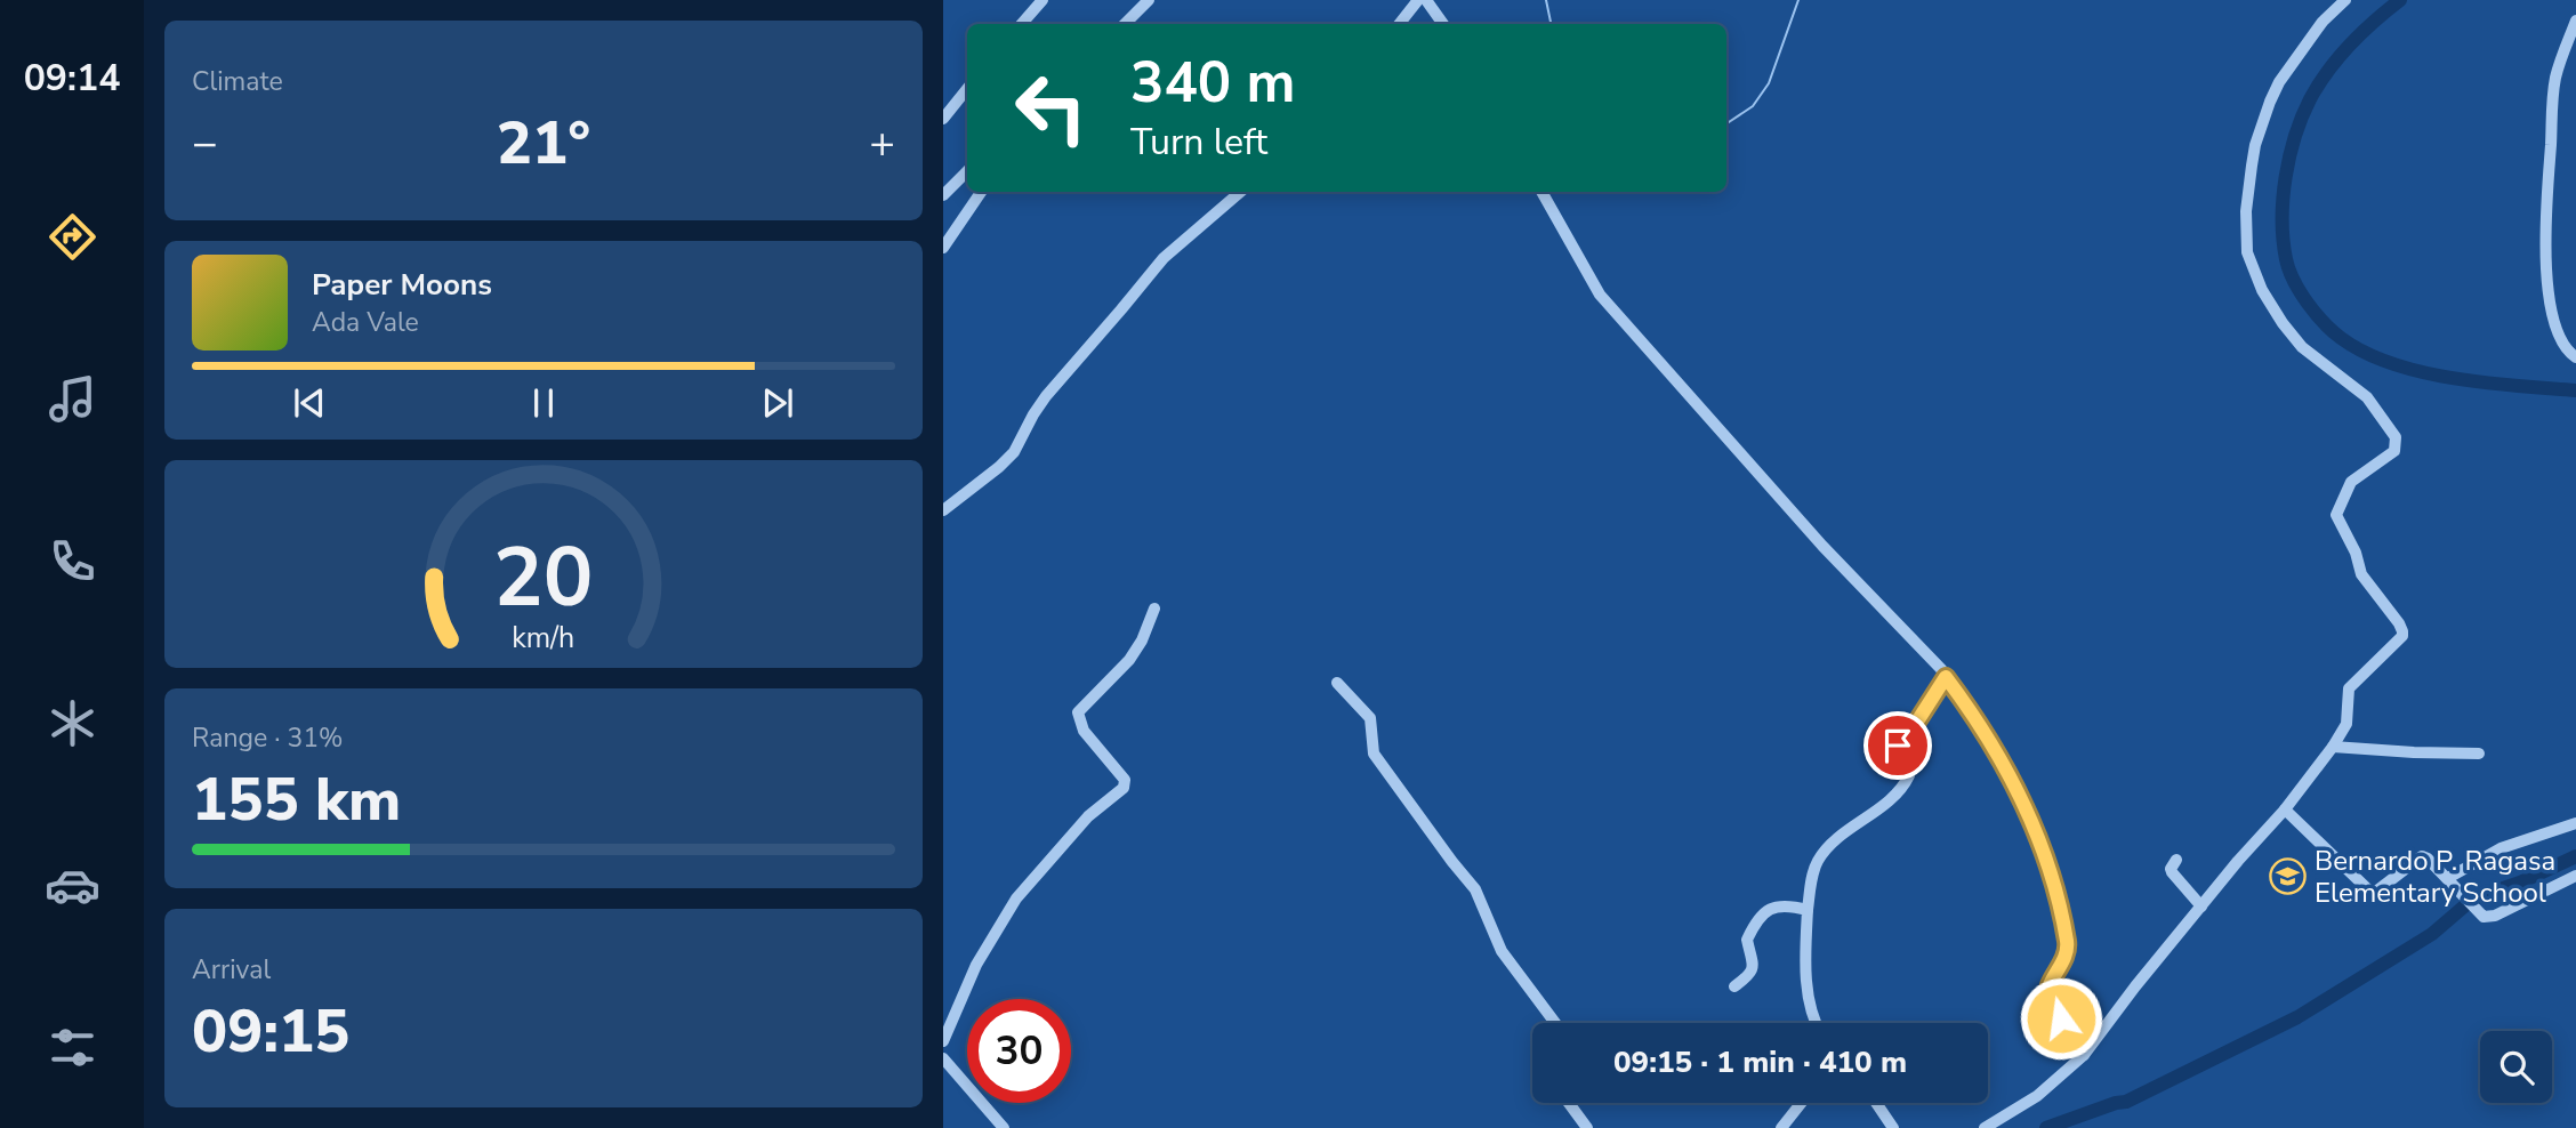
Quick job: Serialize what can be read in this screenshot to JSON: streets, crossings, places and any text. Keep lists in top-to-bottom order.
{
  "places": {
    "school or university": ["Bernardo P. Ragasa Elementary School"]
  },
  "page": {
    "tabs": "09:14",
    "tile": [
      "Climate",
      ["Range · 31%", "155 km"],
      ["Arrival", "09:15"]
    ],
    "turn": ["340 m", "Turn left"],
    "heat": ["−", "21°", "+"],
    "song": ["Paper Moons", "Ada Vale"],
    "limit": "30",
    "trip": "09:15 · 1 min · 410 m",
    "gauge": ["20", "km/h"]
  }
}
